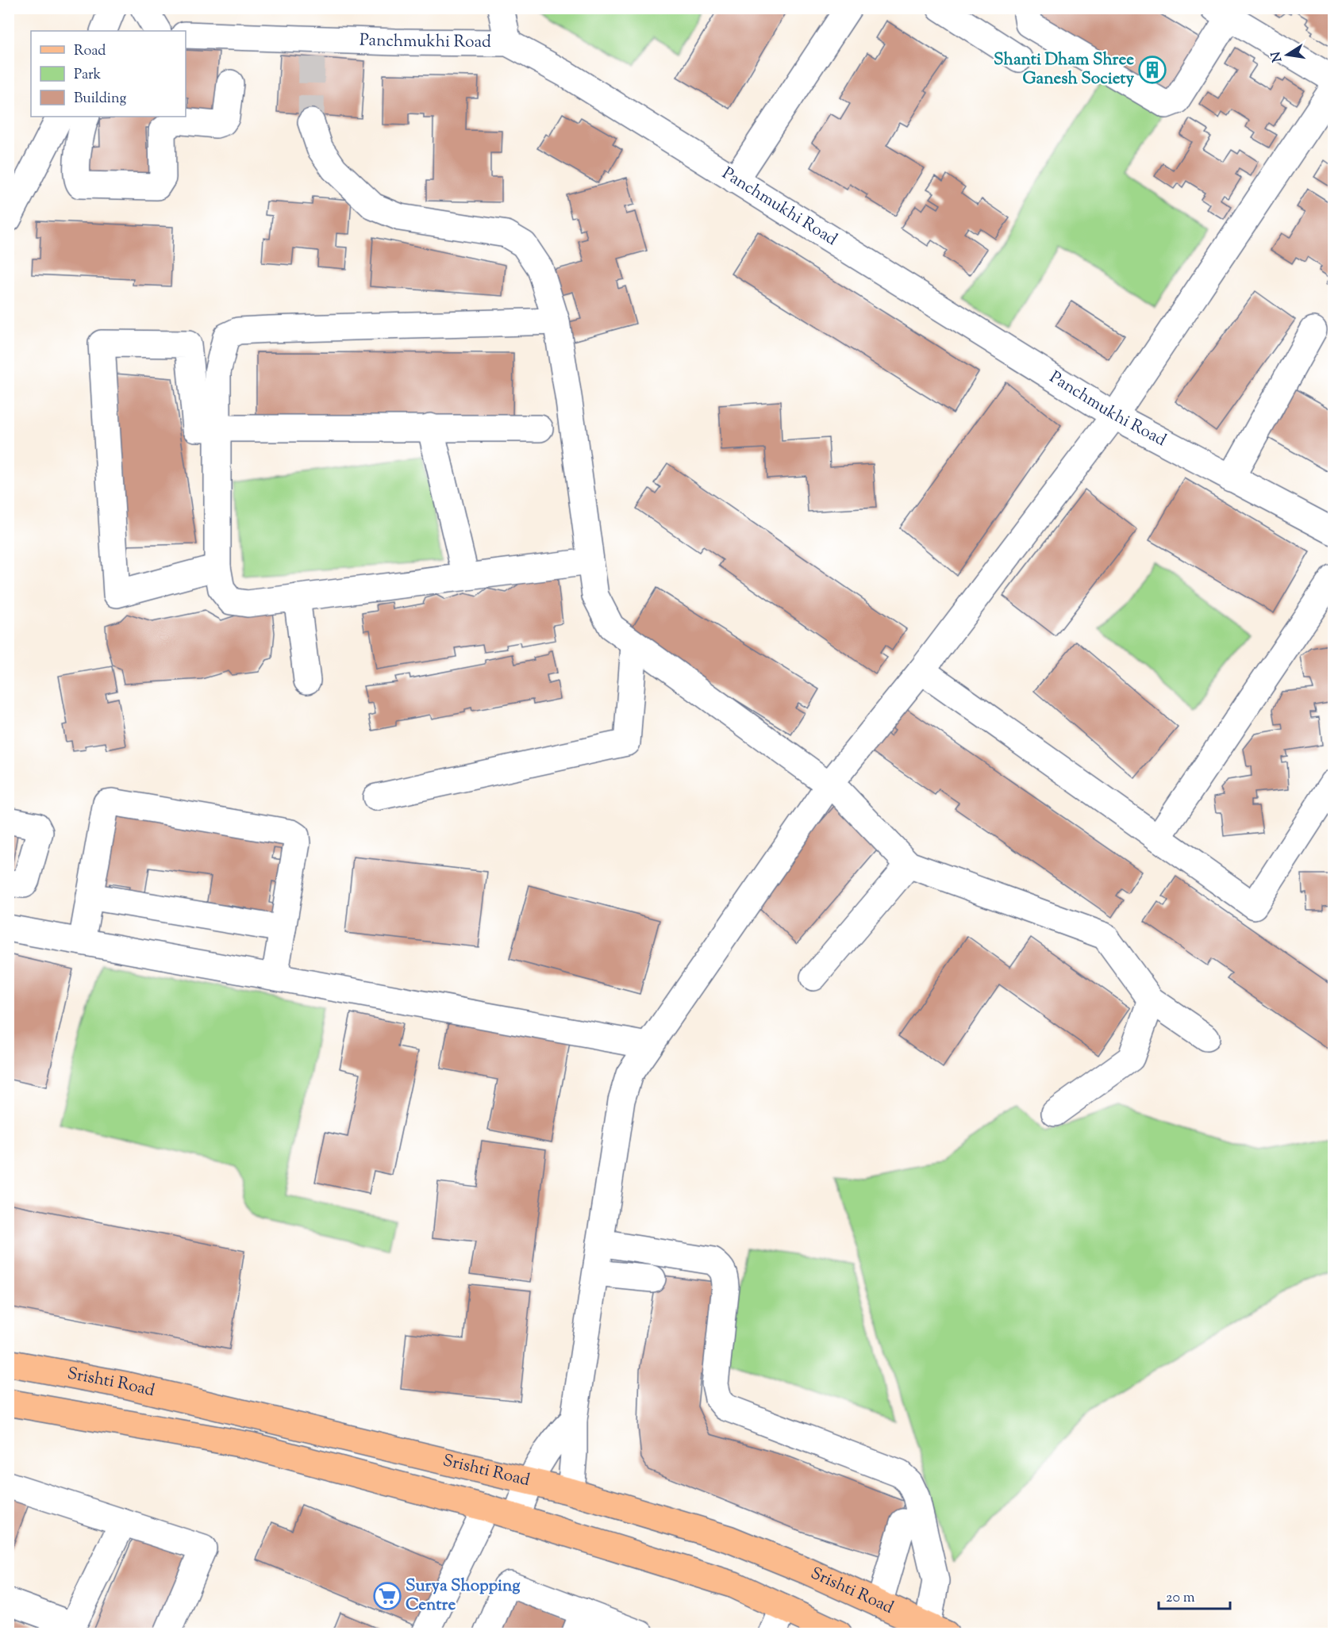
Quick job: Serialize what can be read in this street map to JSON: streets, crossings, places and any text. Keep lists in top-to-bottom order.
{
  "streets": {
    "main road": ["Srishti Road"],
    "street": ["Panchmukhi Road"]
  },
  "places": {
    "building": ["Shanti Dham Shree Ganesh Society"],
    "supermarket": ["Surya Shopping Centre"]
  },
  "legend": ["Road", "Park", "Building"],
  "scale_bar": "20 m",
  "north": "left"
}
